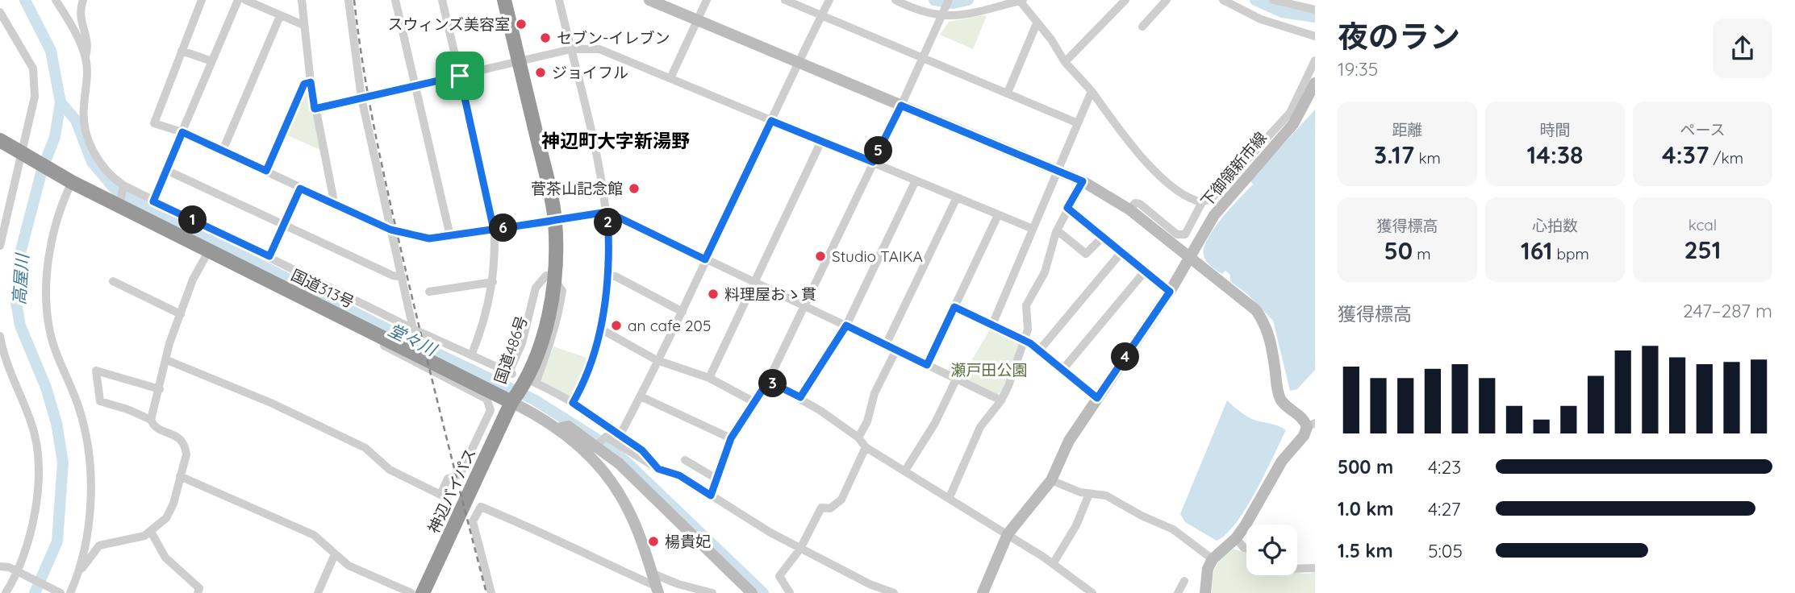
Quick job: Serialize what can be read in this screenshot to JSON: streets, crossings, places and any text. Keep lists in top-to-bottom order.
{
  "streets": {
    "highway": ["国道313号", "国道486号", "神辺バイパス"],
    "street": ["下御領新市線"]
  },
  "crossings": [
    ["国道313号", "国道486号"],
    ["国道313号", "神辺バイパス"],
    ["国道486号", "神辺バイパス"]
  ],
  "districts": ["神辺町大字新湯野"],
  "water": ["高屋川", "堂々川"],
  "parks": ["瀬戸田公園"],
  "places": [
    "スウィンズ美容室",
    "セブン-イレブン",
    "ジョイフル",
    "菅茶山記念館",
    "Studio TAIKA",
    "料理屋おゝ貫",
    "an cafe 205",
    "楊貴妃"
  ],
  "page": {
    "heading": ["夜のラン", "19:35"],
    "stats": [
      ["距離", "3.17 km"],
      ["時間", "14:38"],
      ["ペース", "4:37 /km"],
      ["獲得標高", "50 m"],
      ["心拍数", "161 bpm"],
      ["kcal", "251"]
    ],
    "pins": [
      "5",
      "1",
      "2",
      "6",
      "4",
      "3"
    ],
    "chart": ["獲得標高", "247–287 m"],
    "list": [
      {
        "name": "500 m",
        "note": "4:23"
      },
      {
        "name": "1.0 km",
        "note": "4:27"
      },
      {
        "name": "1.5 km",
        "note": "5:05"
      }
    ]
  }
}
